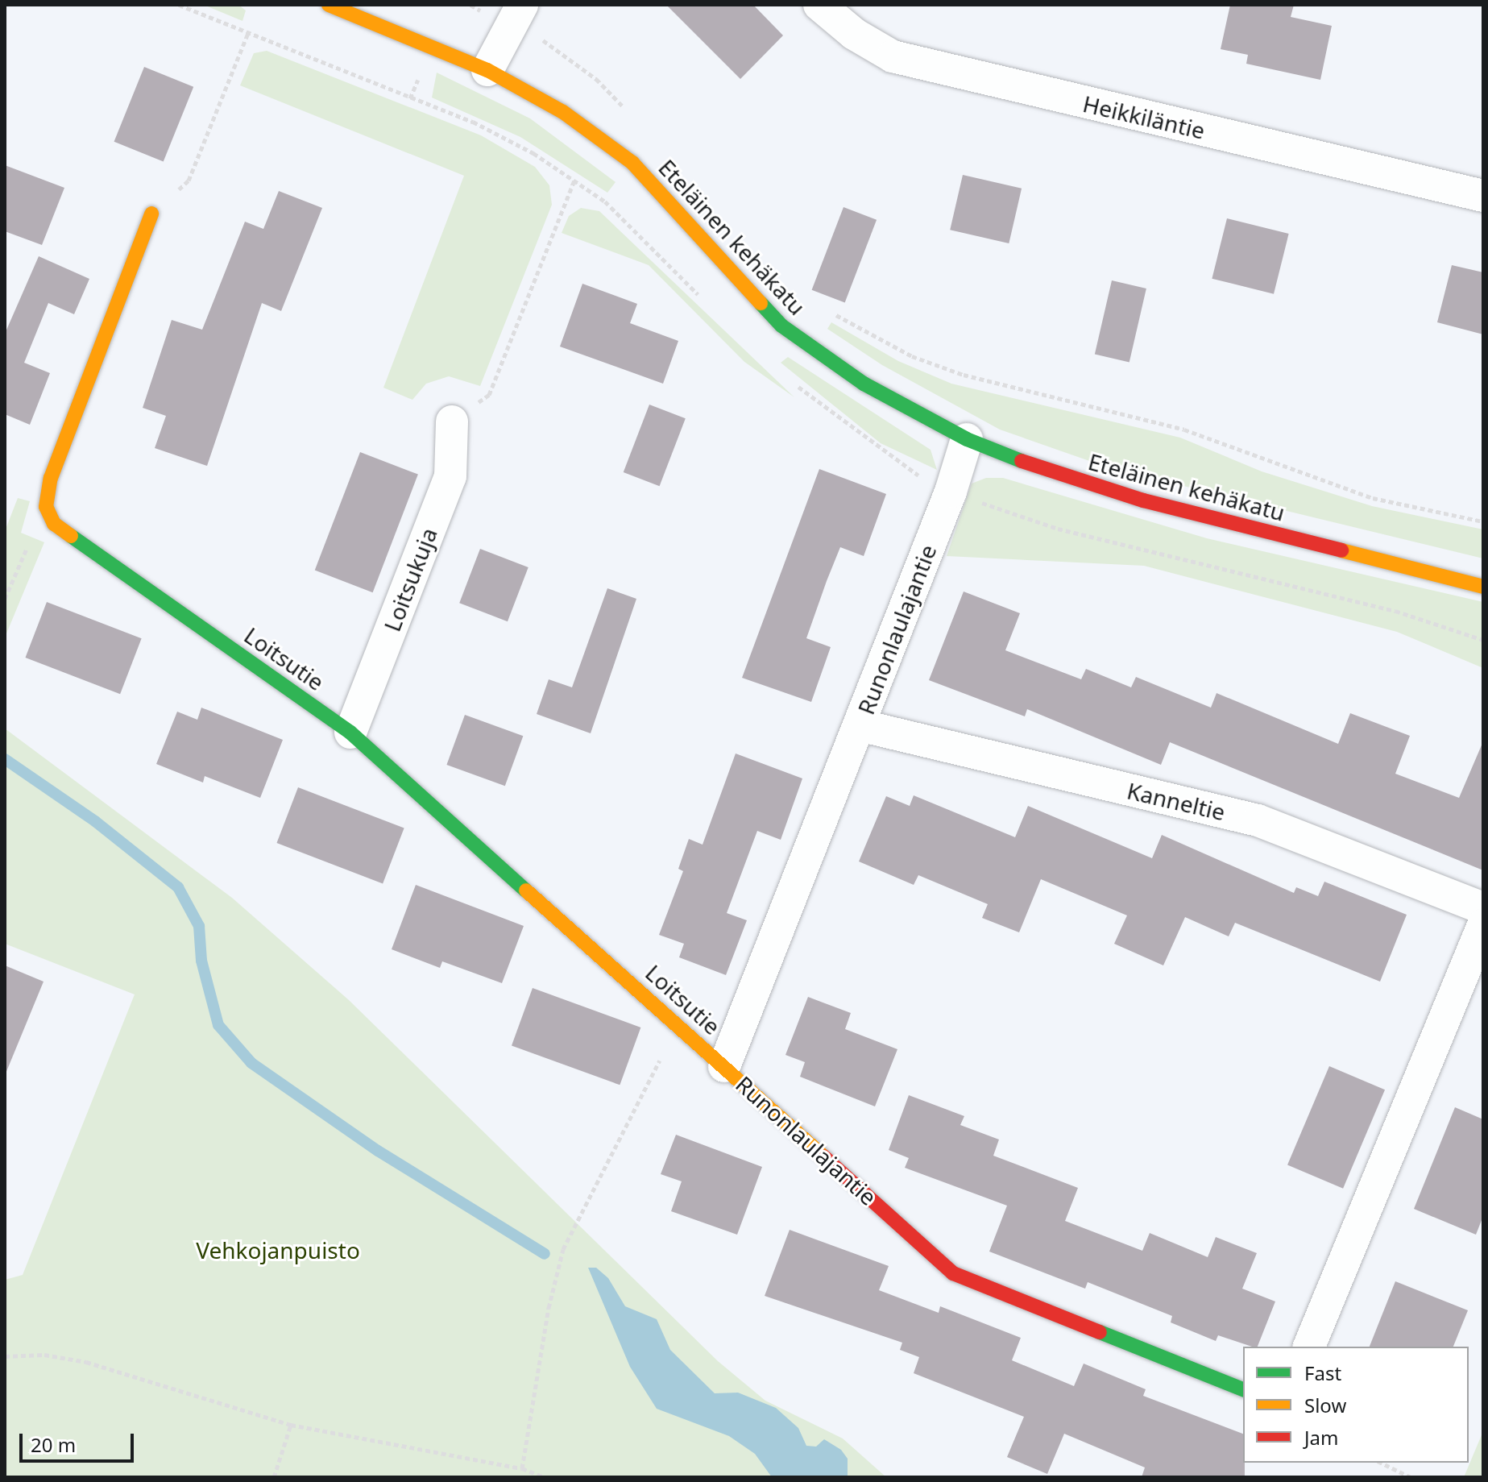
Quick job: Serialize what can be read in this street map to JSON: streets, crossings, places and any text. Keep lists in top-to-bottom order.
{
  "streets": {
    "street": [
      "Heikkiläntie",
      "Eteläinen kehäkatu",
      "Loitsukuja",
      "Runonlaulajantie",
      "Loitsutie",
      "Kanneltie"
    ]
  },
  "crossings": [
    ["Eteläinen kehäkatu", "Runonlaulajantie"],
    ["Loitsukuja", "Loitsutie"],
    ["Runonlaulajantie", "Loitsutie"],
    ["Runonlaulajantie", "Kanneltie"]
  ],
  "parks": ["Vehkojanpuisto"],
  "legend": ["Fast", "Slow", "Jam"],
  "scale_bar": "20 m"
}
